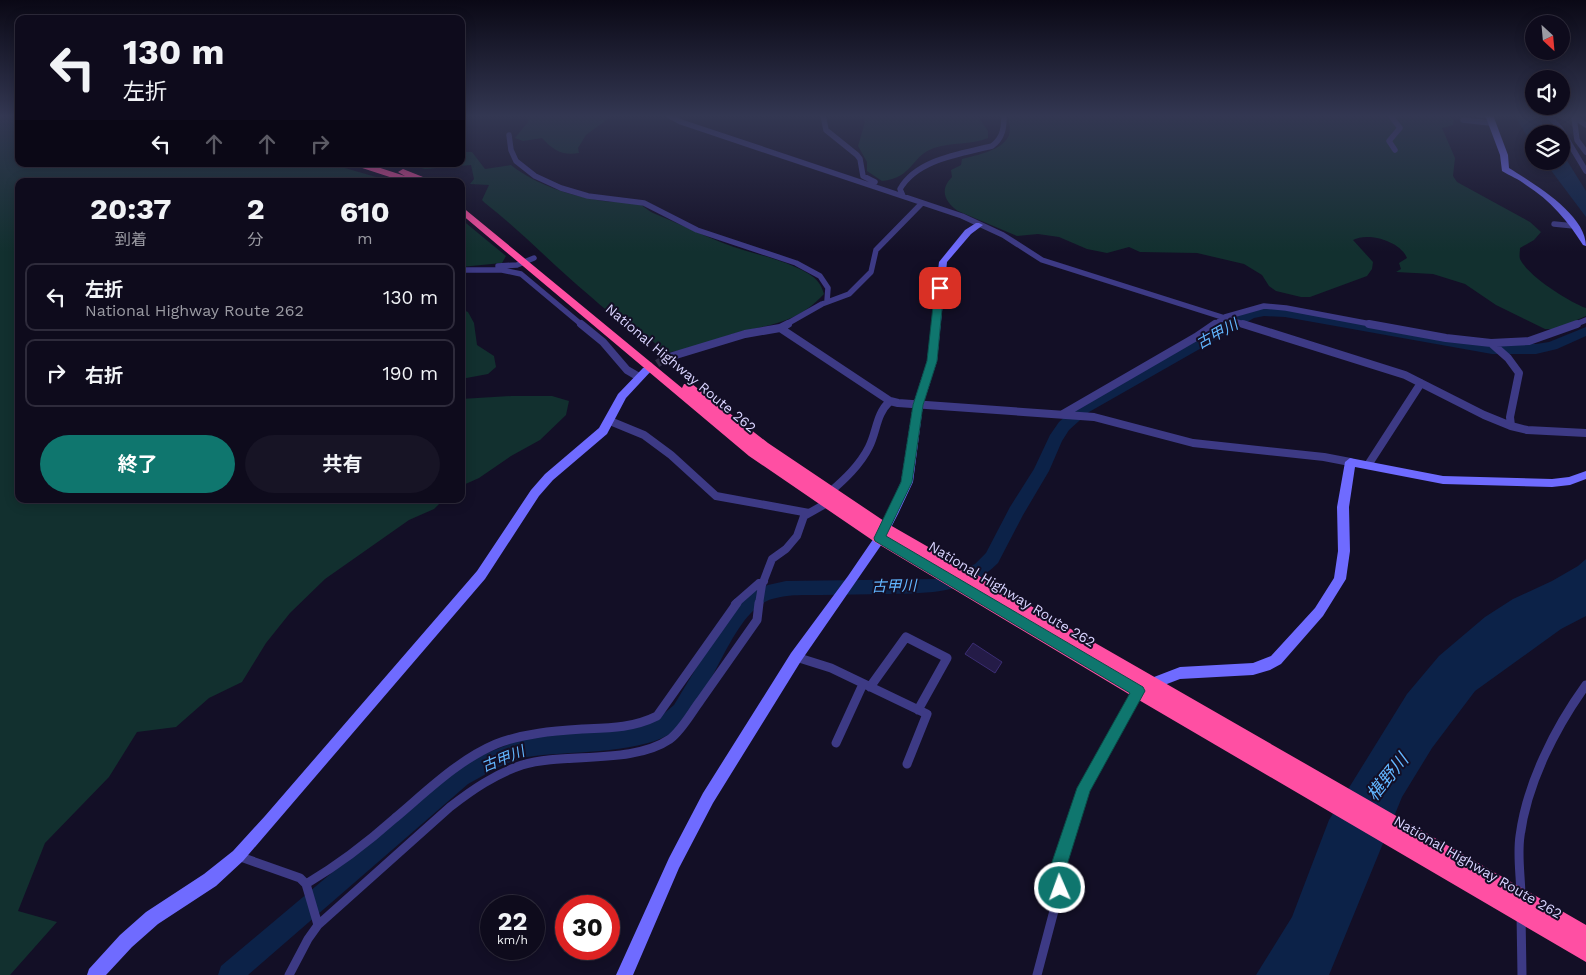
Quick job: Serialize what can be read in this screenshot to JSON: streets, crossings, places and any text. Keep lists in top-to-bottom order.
{
  "streets": {
    "highway": ["National Highway Route 262"]
  },
  "water": ["古甲川", "椹野川"],
  "north": "bottom right",
  "page": {
    "turn": ["130 m", "左折"],
    "eta": [
      "20:37",
      "到着",
      "2",
      "分",
      "610",
      "m"
    ],
    "list": [
      {
        "name": "左折",
        "note": "National Highway Route 262",
        "value": "130 m"
      },
      {
        "name": "右折",
        "value": "190 m"
      }
    ],
    "buttons": ["終了", "共有"],
    "speed": "22 km/h",
    "limit": "30"
  }
}
